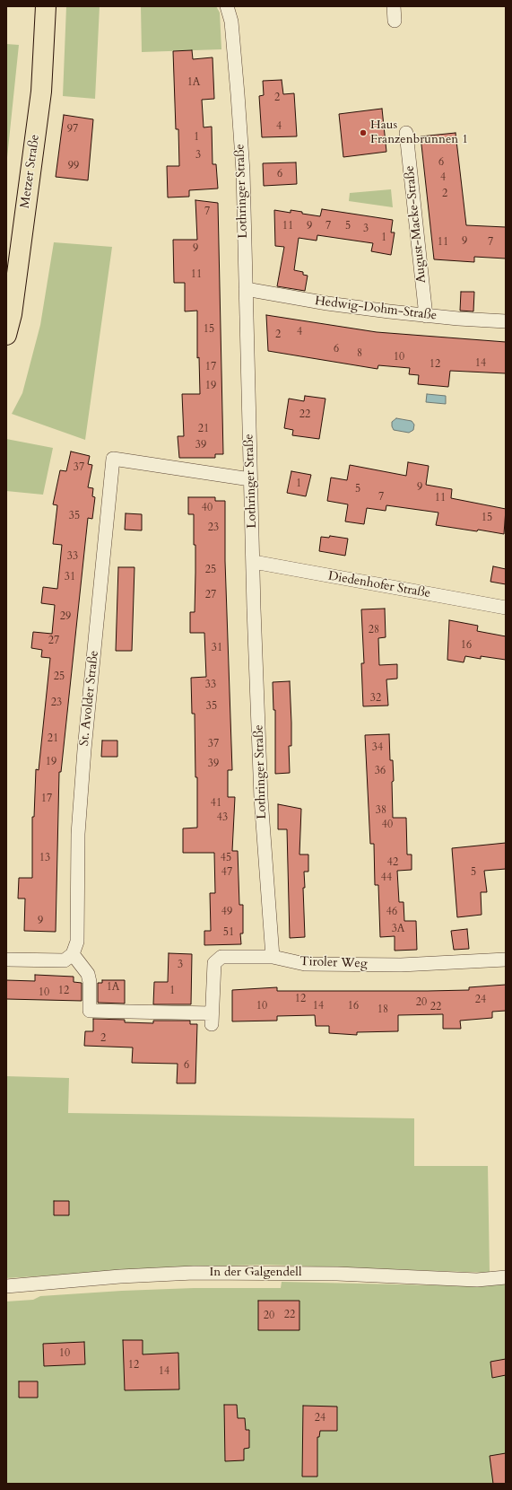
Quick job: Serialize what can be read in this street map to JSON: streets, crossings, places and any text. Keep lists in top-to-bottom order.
{
  "streets": {
    "main road": ["Metzer Straße"],
    "street": [
      "Lothringer Straße",
      "August-Macke-Straße",
      "Hedwig-Dohm-Straße",
      "Diedenhofer Straße",
      "St. Avolder Straße",
      "Tiroler Weg",
      "In der Galgendell"
    ]
  },
  "crossings": [
    ["Lothringer Straße", "Hedwig-Dohm-Straße"],
    ["Lothringer Straße", "Diedenhofer Straße"],
    ["Lothringer Straße", "St. Avolder Straße"],
    ["Lothringer Straße", "Tiroler Weg"],
    ["August-Macke-Straße", "Hedwig-Dohm-Straße"],
    ["St. Avolder Straße", "Tiroler Weg"]
  ],
  "places": ["Haus Franzenbrunnen 1"],
  "house_numbers": [
    "1A",
    "2",
    "4",
    "97",
    "1",
    "3",
    "6",
    "99",
    "6",
    "4",
    "2",
    "7",
    "11",
    "9",
    "7",
    "5",
    "3",
    "1",
    "9",
    "11",
    "7",
    "9",
    "11",
    "15",
    "4",
    "2",
    "6",
    "8",
    "10",
    "14",
    "12",
    "17",
    "19",
    "22",
    "21",
    "39",
    "37",
    "1",
    "9",
    "5",
    "7",
    "11",
    "40",
    "35",
    "15",
    "23",
    "33",
    "25",
    "31",
    "27",
    "29",
    "28",
    "27",
    "16",
    "31",
    "25",
    "33",
    "32",
    "23",
    "35",
    "21",
    "37",
    "34",
    "19",
    "39",
    "36",
    "17",
    "41",
    "38",
    "43",
    "40",
    "13",
    "45",
    "42",
    "47",
    "5",
    "44",
    "49",
    "46",
    "9",
    "3A",
    "51",
    "3",
    "1A",
    "12",
    "1",
    "10",
    "12",
    "24",
    "20",
    "10",
    "14",
    "16",
    "22",
    "18",
    "2",
    "6",
    "22",
    "20",
    "10",
    "12",
    "14",
    "24"
  ]
}
